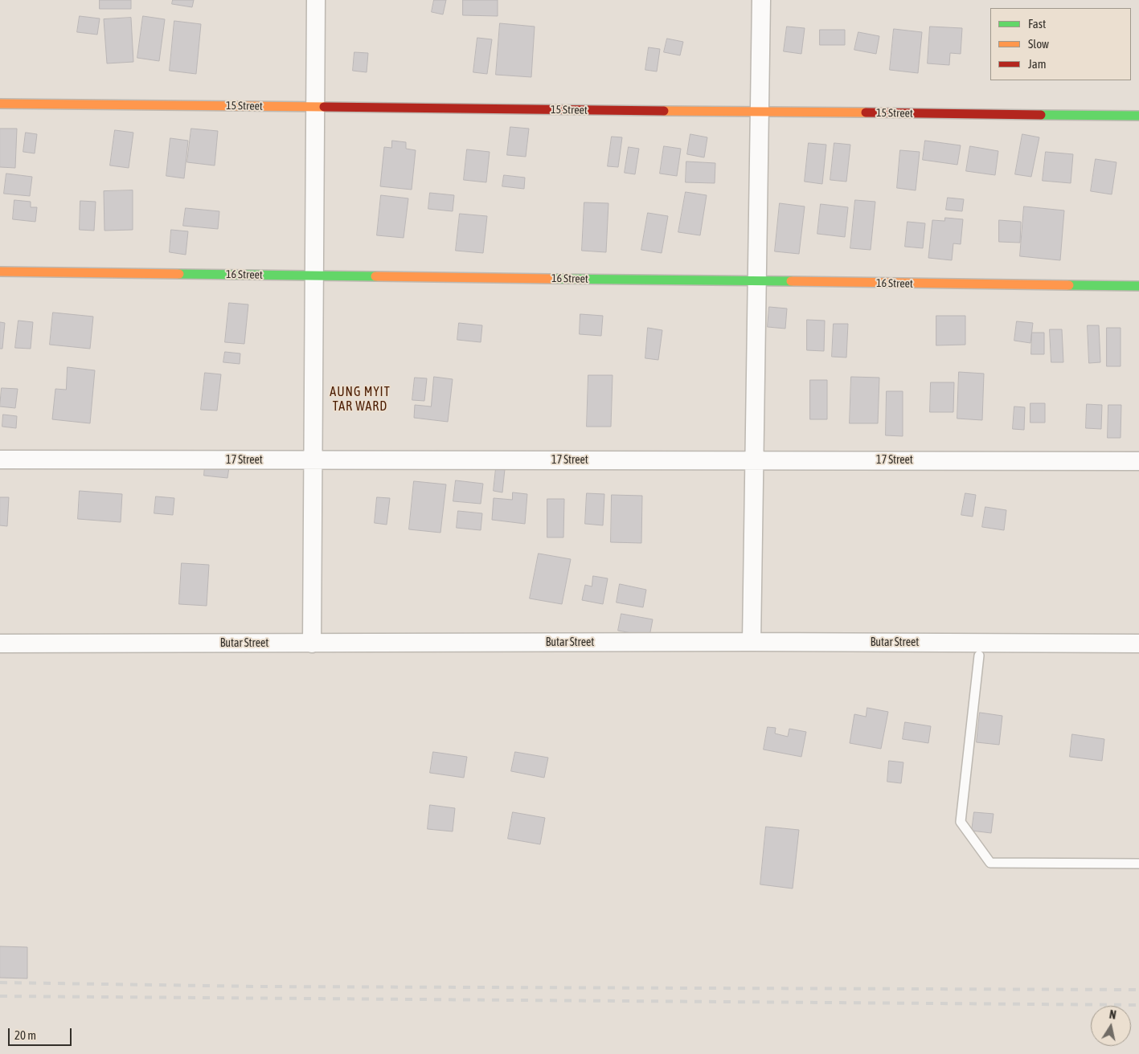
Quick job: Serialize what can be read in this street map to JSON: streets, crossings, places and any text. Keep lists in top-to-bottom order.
{
  "streets": {
    "street": [
      "15 Street",
      "16 Street",
      "17 Street",
      "Butar Street"
    ]
  },
  "districts": ["AUNG MYIT TAR WARD"],
  "legend": ["Fast", "Slow", "Jam"],
  "scale_bar": "20 m",
  "north": "top"
}
